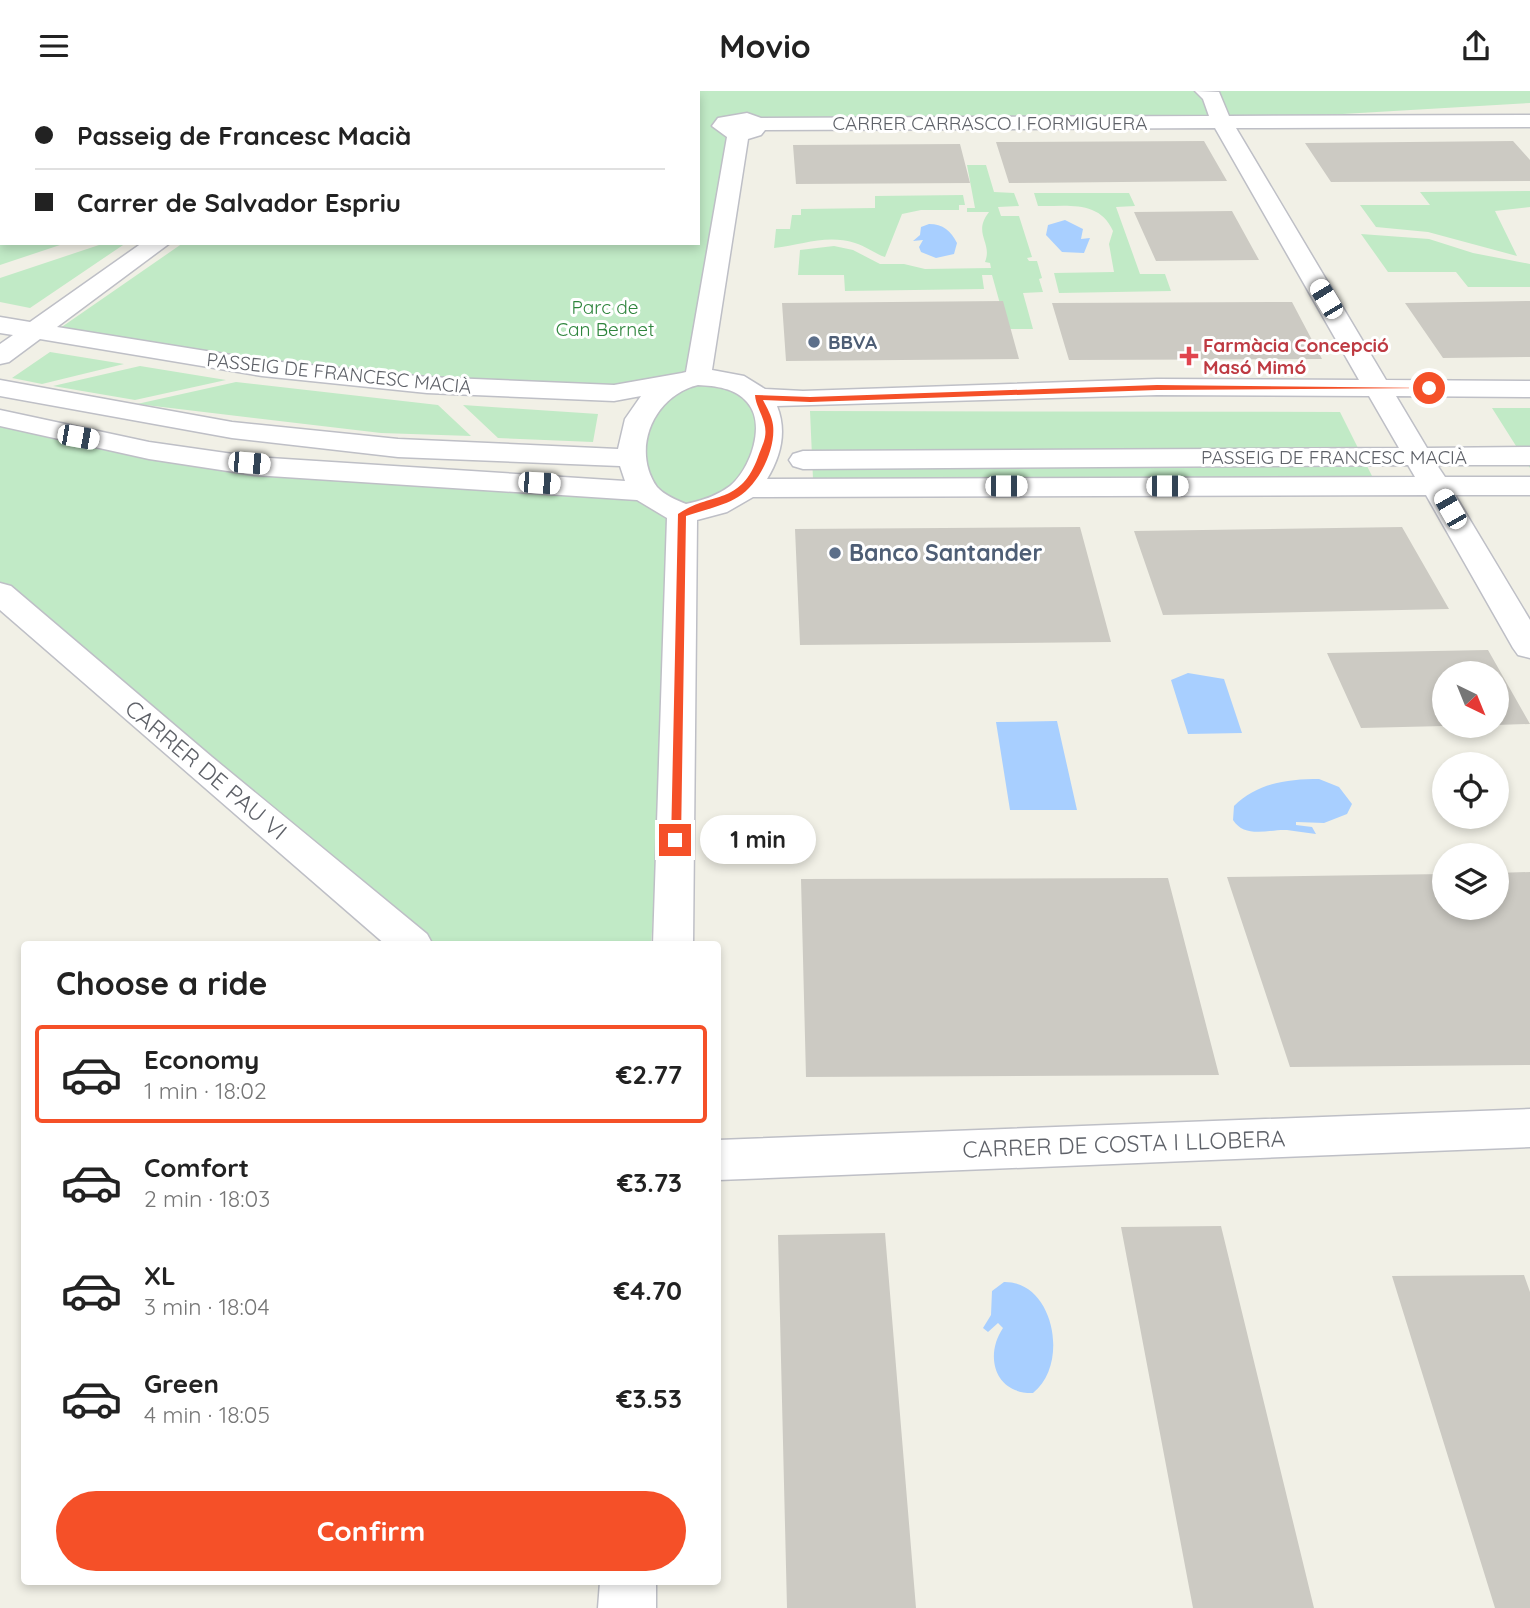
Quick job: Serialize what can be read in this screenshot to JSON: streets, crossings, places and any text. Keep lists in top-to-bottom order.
{
  "streets": {
    "street": [
      "CARRER CARRASCO I FORMIGUERA",
      "PASSEIG DE FRANCESC MACIÀ",
      "CARRER DE PAU VI",
      "CARRER DE COSTA I LLOBERA"
    ]
  },
  "parks": ["Parc de Can Bernet"],
  "places": {
    "other": ["BBVA", "Banco Santander"],
    "health": ["Farmàcia Concepció Masó Mimó"]
  },
  "north": "bottom right",
  "page": {
    "header": "Movio",
    "banner": ["Passeig de Francesc Macià", "Carrer de Salvador Espriu"],
    "bubble": "1 min",
    "heading": "Choose a ride",
    "list": [
      {
        "name": "Economy",
        "note": "1 min · 18:02",
        "value": "€2.77"
      },
      {
        "name": "Comfort",
        "note": "2 min · 18:03",
        "value": "€3.73"
      },
      {
        "name": "XL",
        "note": "3 min · 18:04",
        "value": "€4.70"
      },
      {
        "name": "Green",
        "note": "4 min · 18:05",
        "value": "€3.53"
      }
    ],
    "buttons": "Confirm"
  }
}
